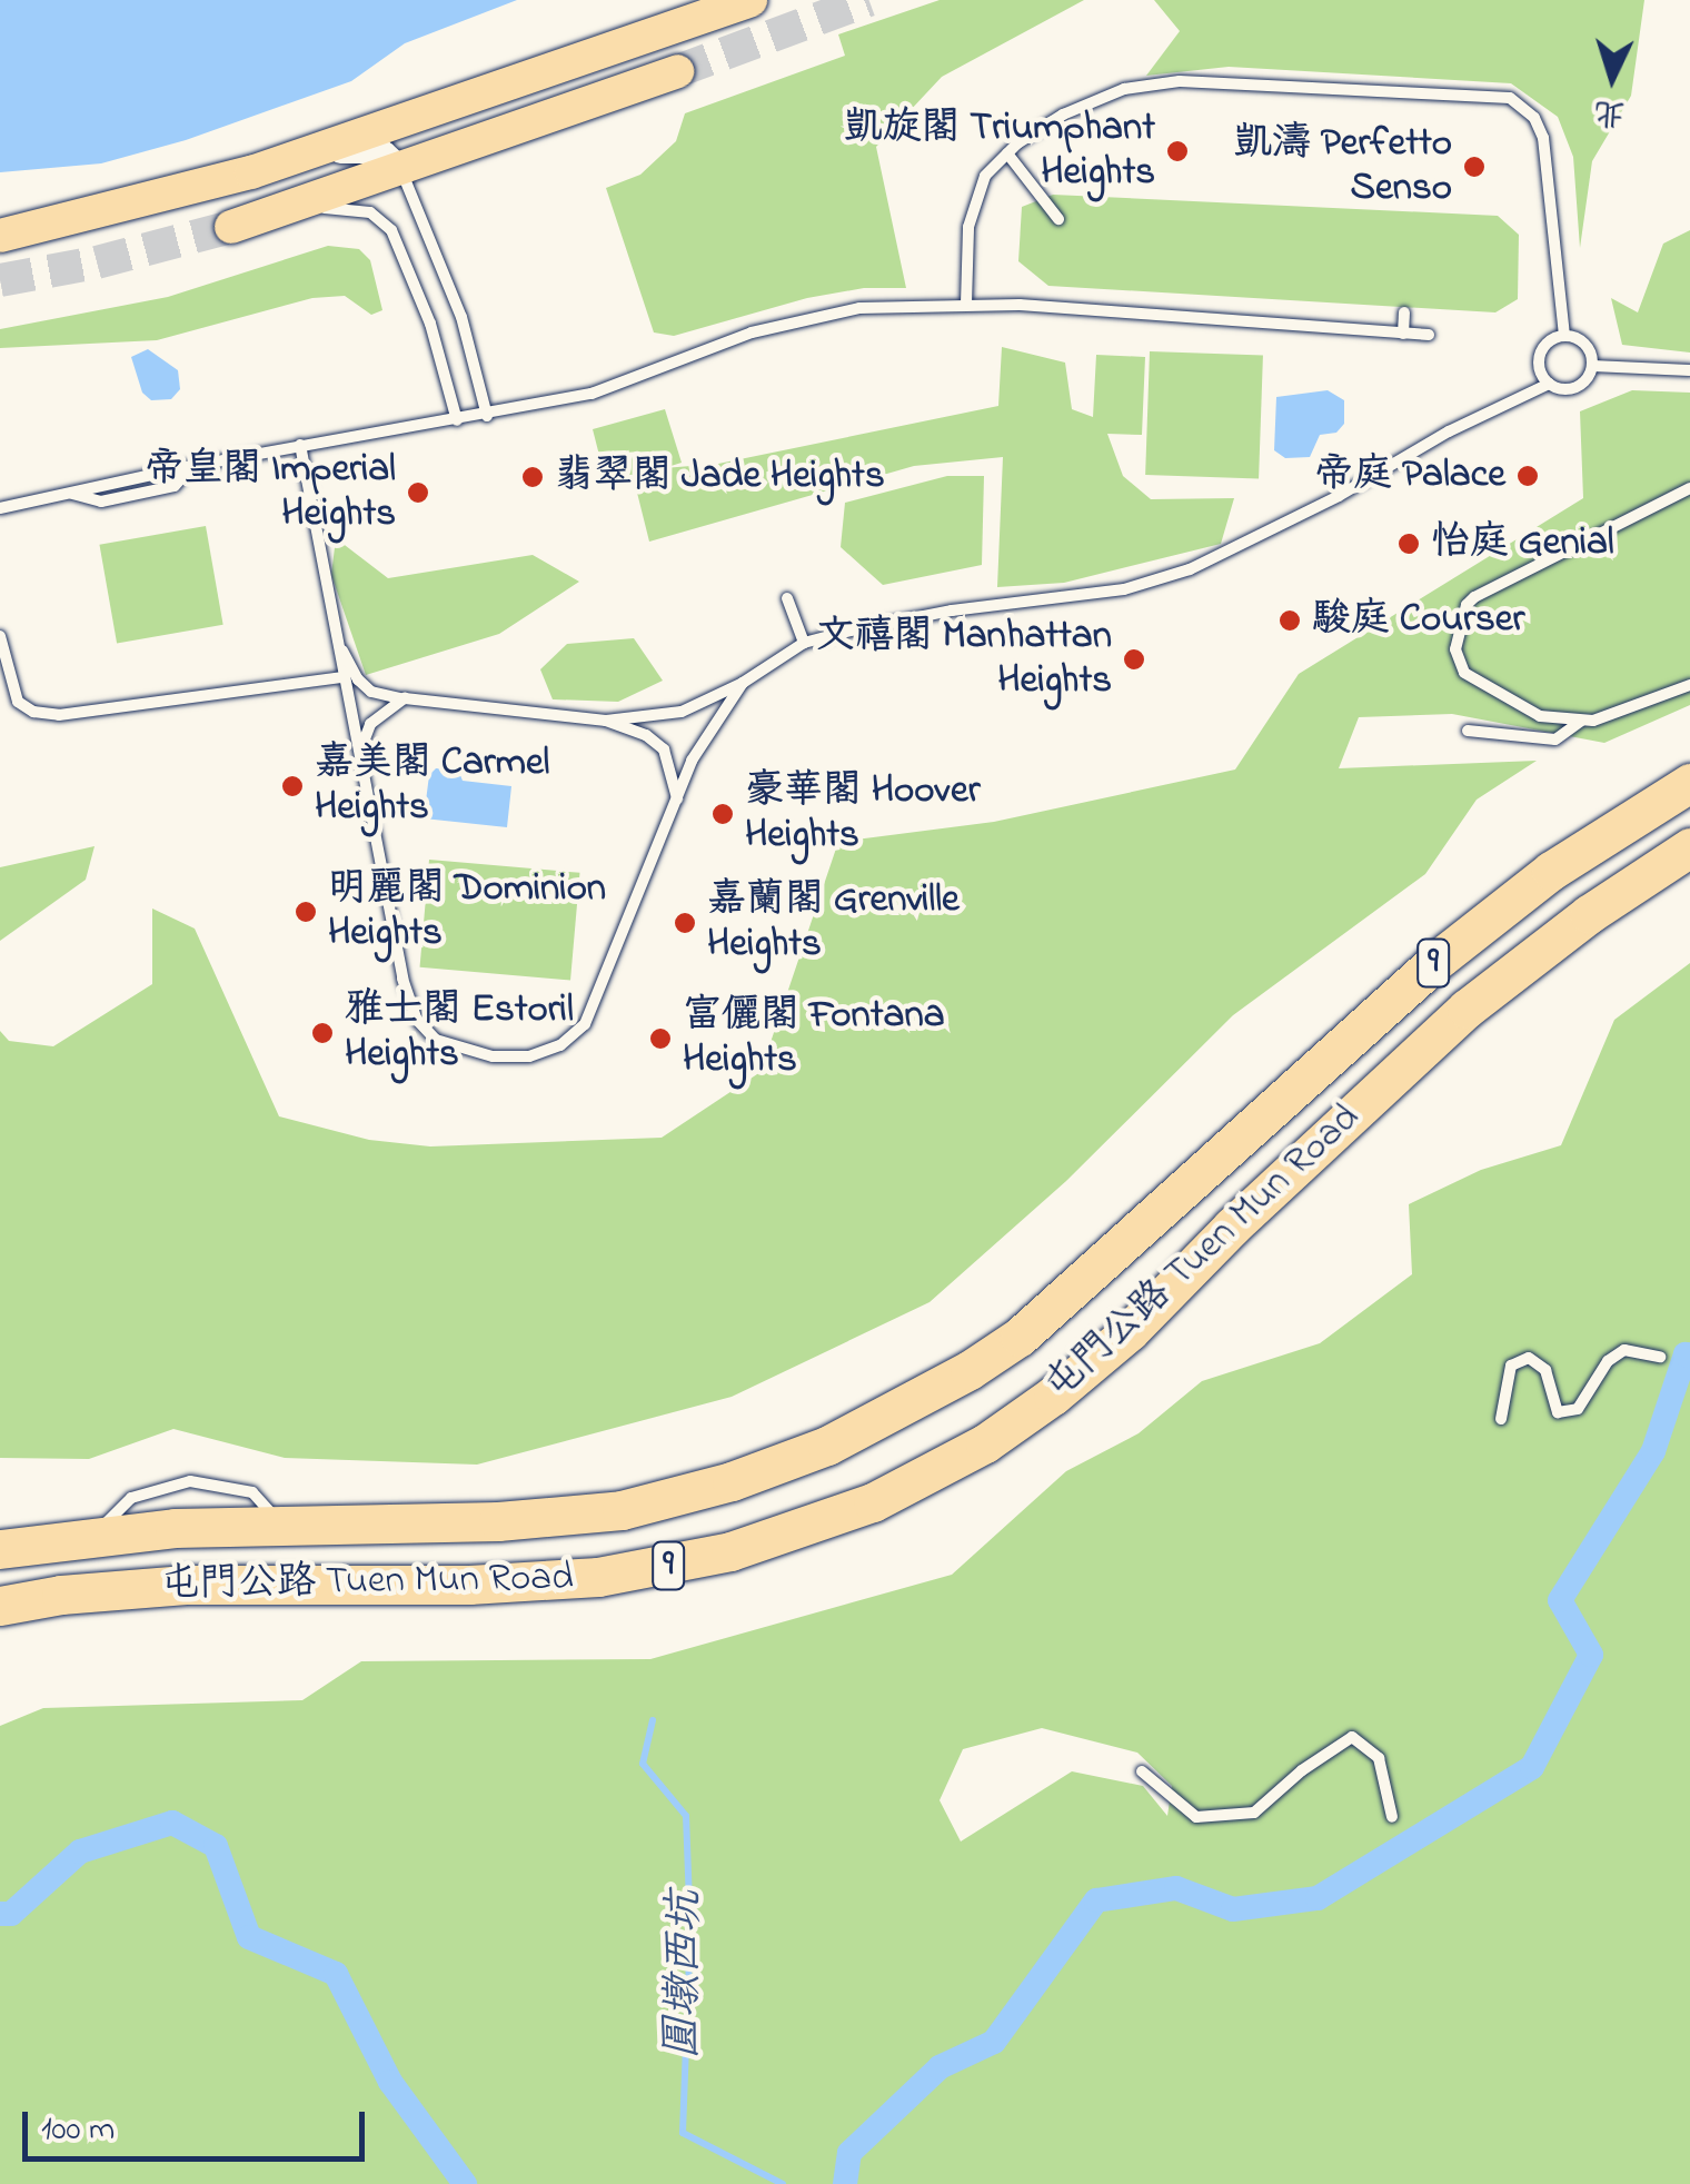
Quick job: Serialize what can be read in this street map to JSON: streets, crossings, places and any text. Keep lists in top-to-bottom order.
{
  "streets": {
    "highway": ["9", "屯門公路 Tuen Mun Road"]
  },
  "water": ["圓墩西坑"],
  "places": [
    "凱旋閣 Triumphant Heights",
    "凱濤 Perfetto Senso",
    "帝庭 Palace",
    "翡翠閣 Jade Heights",
    "帝皇閣 Imperial Heights",
    "怡庭 Genial",
    "駿庭 Courser",
    "文禧閣 Manhattan Heights",
    "嘉美閣 Carmel Heights",
    "豪華閣 Hoover Heights",
    "明麗閣 Dominion Heights",
    "嘉蘭閣 Grenville Heights",
    "雅士閣 Estoril Heights",
    "富儷閣 Fontana Heights"
  ],
  "scale_bar": "100 m",
  "north": "bottom"
}
